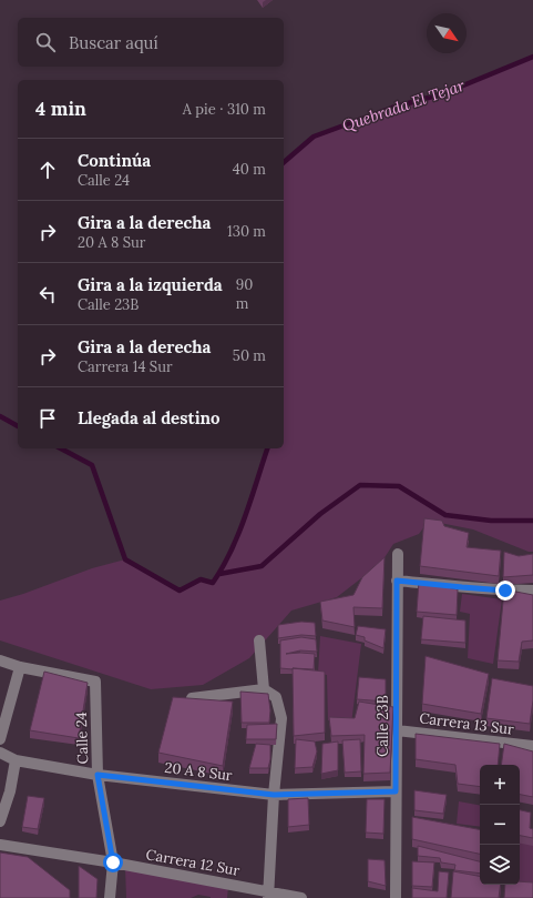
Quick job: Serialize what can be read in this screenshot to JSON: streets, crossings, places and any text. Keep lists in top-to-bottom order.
{
  "streets": {
    "street": [
      "Carrera 13 Sur",
      "Calle 23B",
      "Calle 24",
      "20 A 8 Sur",
      "Carrera 12 Sur"
    ]
  },
  "crossings": [
    ["Carrera 13 Sur", "Calle 23B"],
    ["Calle 23B", "20 A 8 Sur"],
    ["Calle 24", "20 A 8 Sur"],
    ["Calle 24", "Carrera 12 Sur"]
  ],
  "water": ["Quebrada El Tejar"],
  "north": "bottom right",
  "page": {
    "search": "Buscar aquí",
    "heading": ["4 min", "A pie · 310 m"],
    "list": [
      ["Continúa", "Calle 24", "40 m"],
      ["Gira a la derecha", "20 A 8 Sur", "130 m"],
      ["Gira a la izquierda", "Calle 23B", "90 m"],
      ["Gira a la derecha", "Carrera 14 Sur", "50 m"],
      "Llegada al destino"
    ],
    "map_buttons": ["+", "−"]
  }
}
